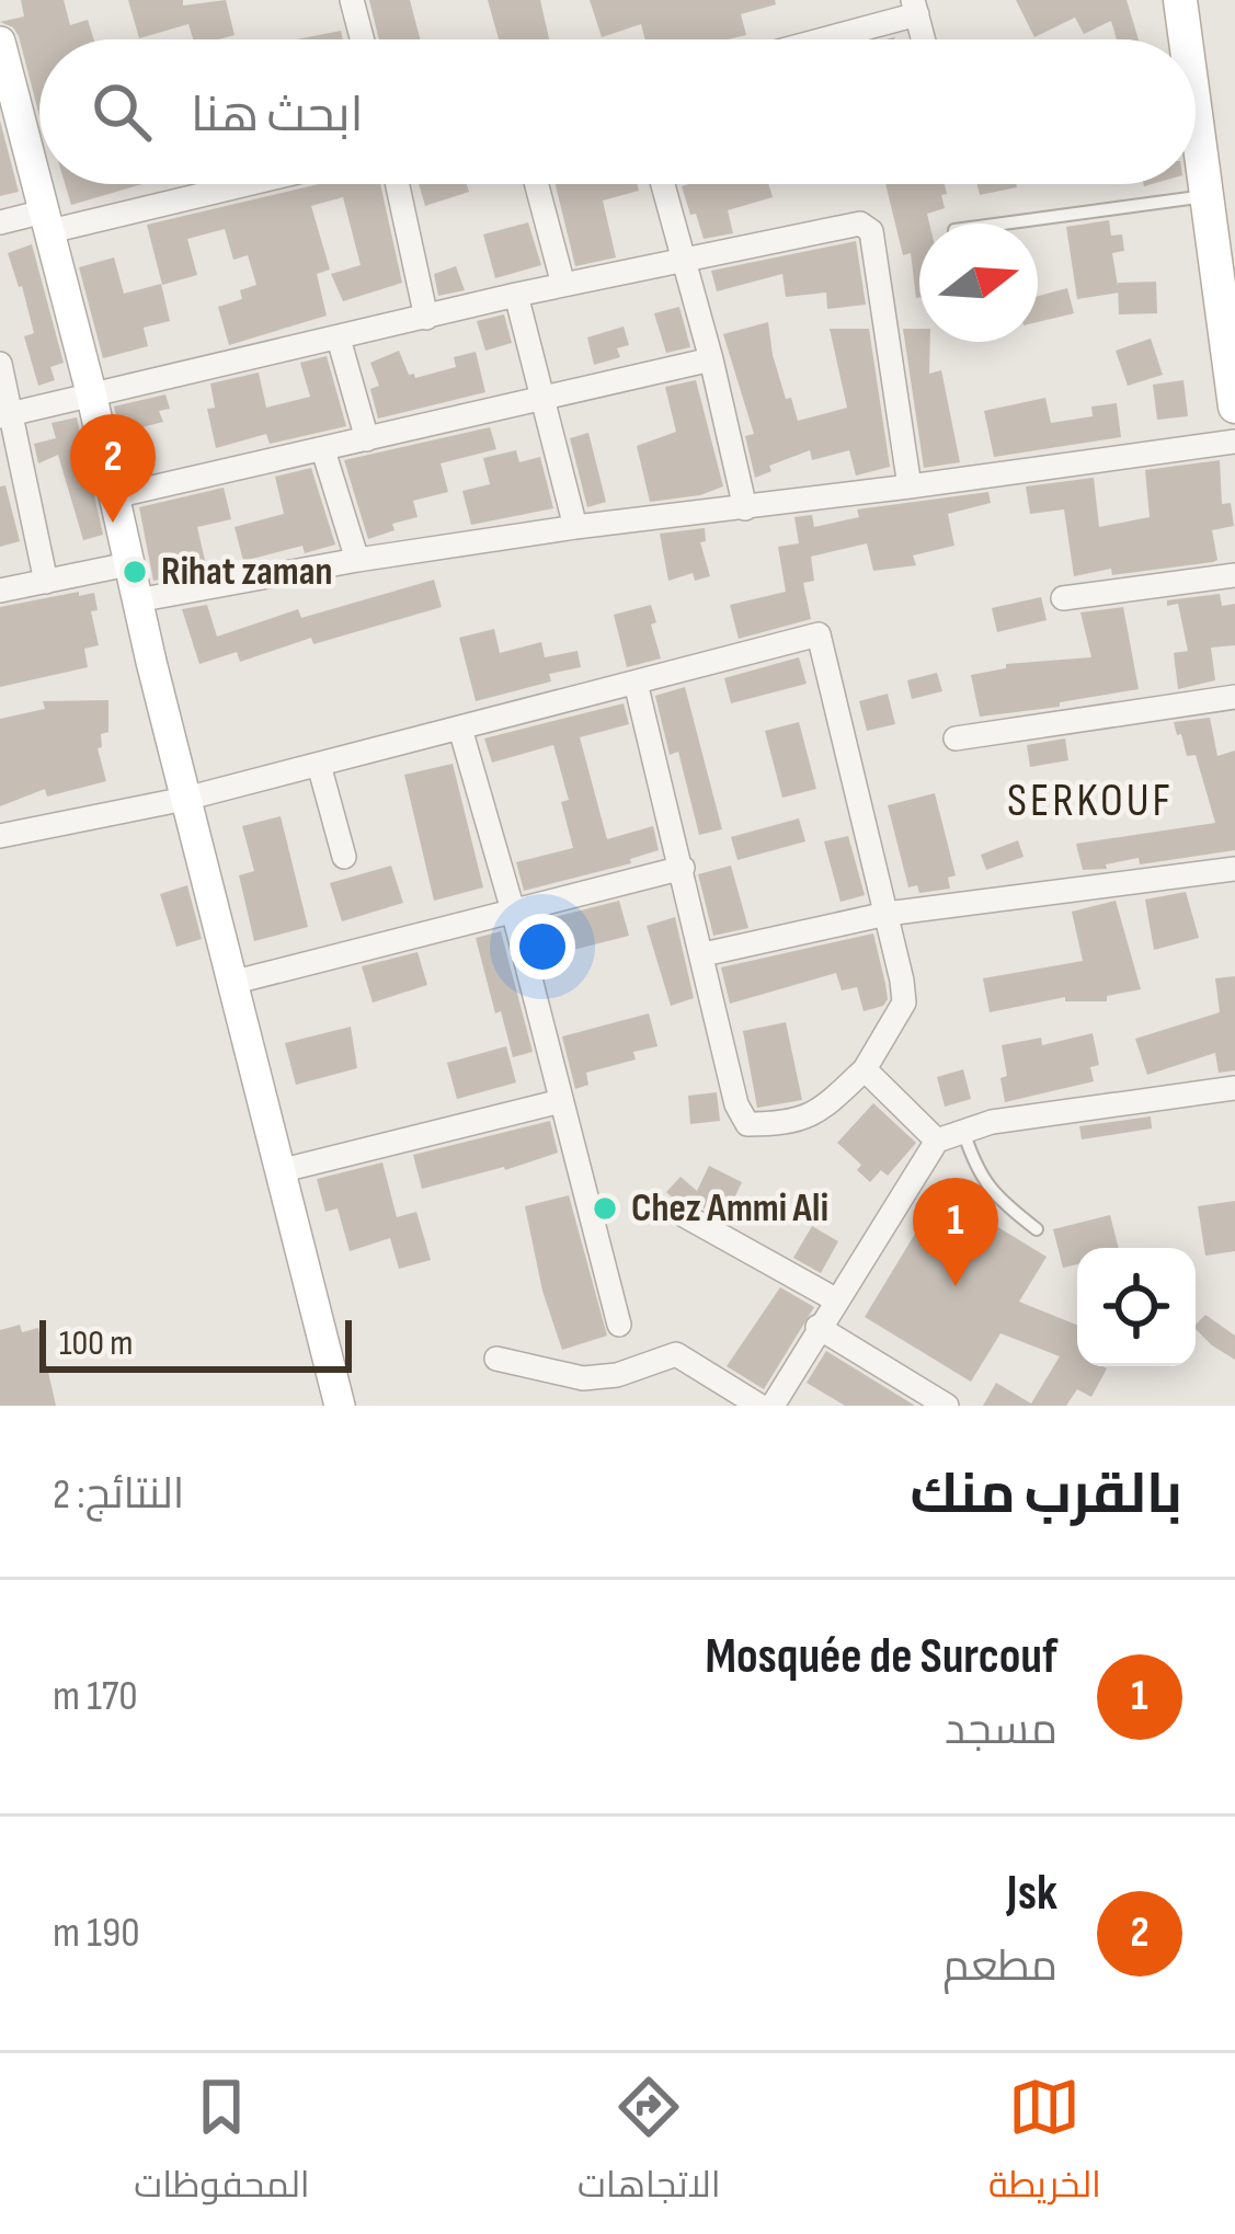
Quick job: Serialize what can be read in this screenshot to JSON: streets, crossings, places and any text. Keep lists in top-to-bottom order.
{
  "districts": ["SERKOUF"],
  "places": ["Rihat zaman", "Chez Ammi Ali"],
  "scale_bar": "100 m",
  "north": "right",
  "page": {
    "search": "ابحث هنا",
    "pins": ["2", "1"],
    "scale": "100 m",
    "heading": ["بالقرب منك", "النتائج: 2"],
    "list": [
      {
        "mark": "1",
        "name": "Mosquée de Surcouf",
        "note": "مسجد",
        "value": "170 m"
      },
      {
        "mark": "2",
        "name": "Jsk",
        "note": "مطعم",
        "value": "190 m"
      }
    ],
    "nav": ["الخريطة", "الاتجاهات", "المحفوظات"]
  }
}
